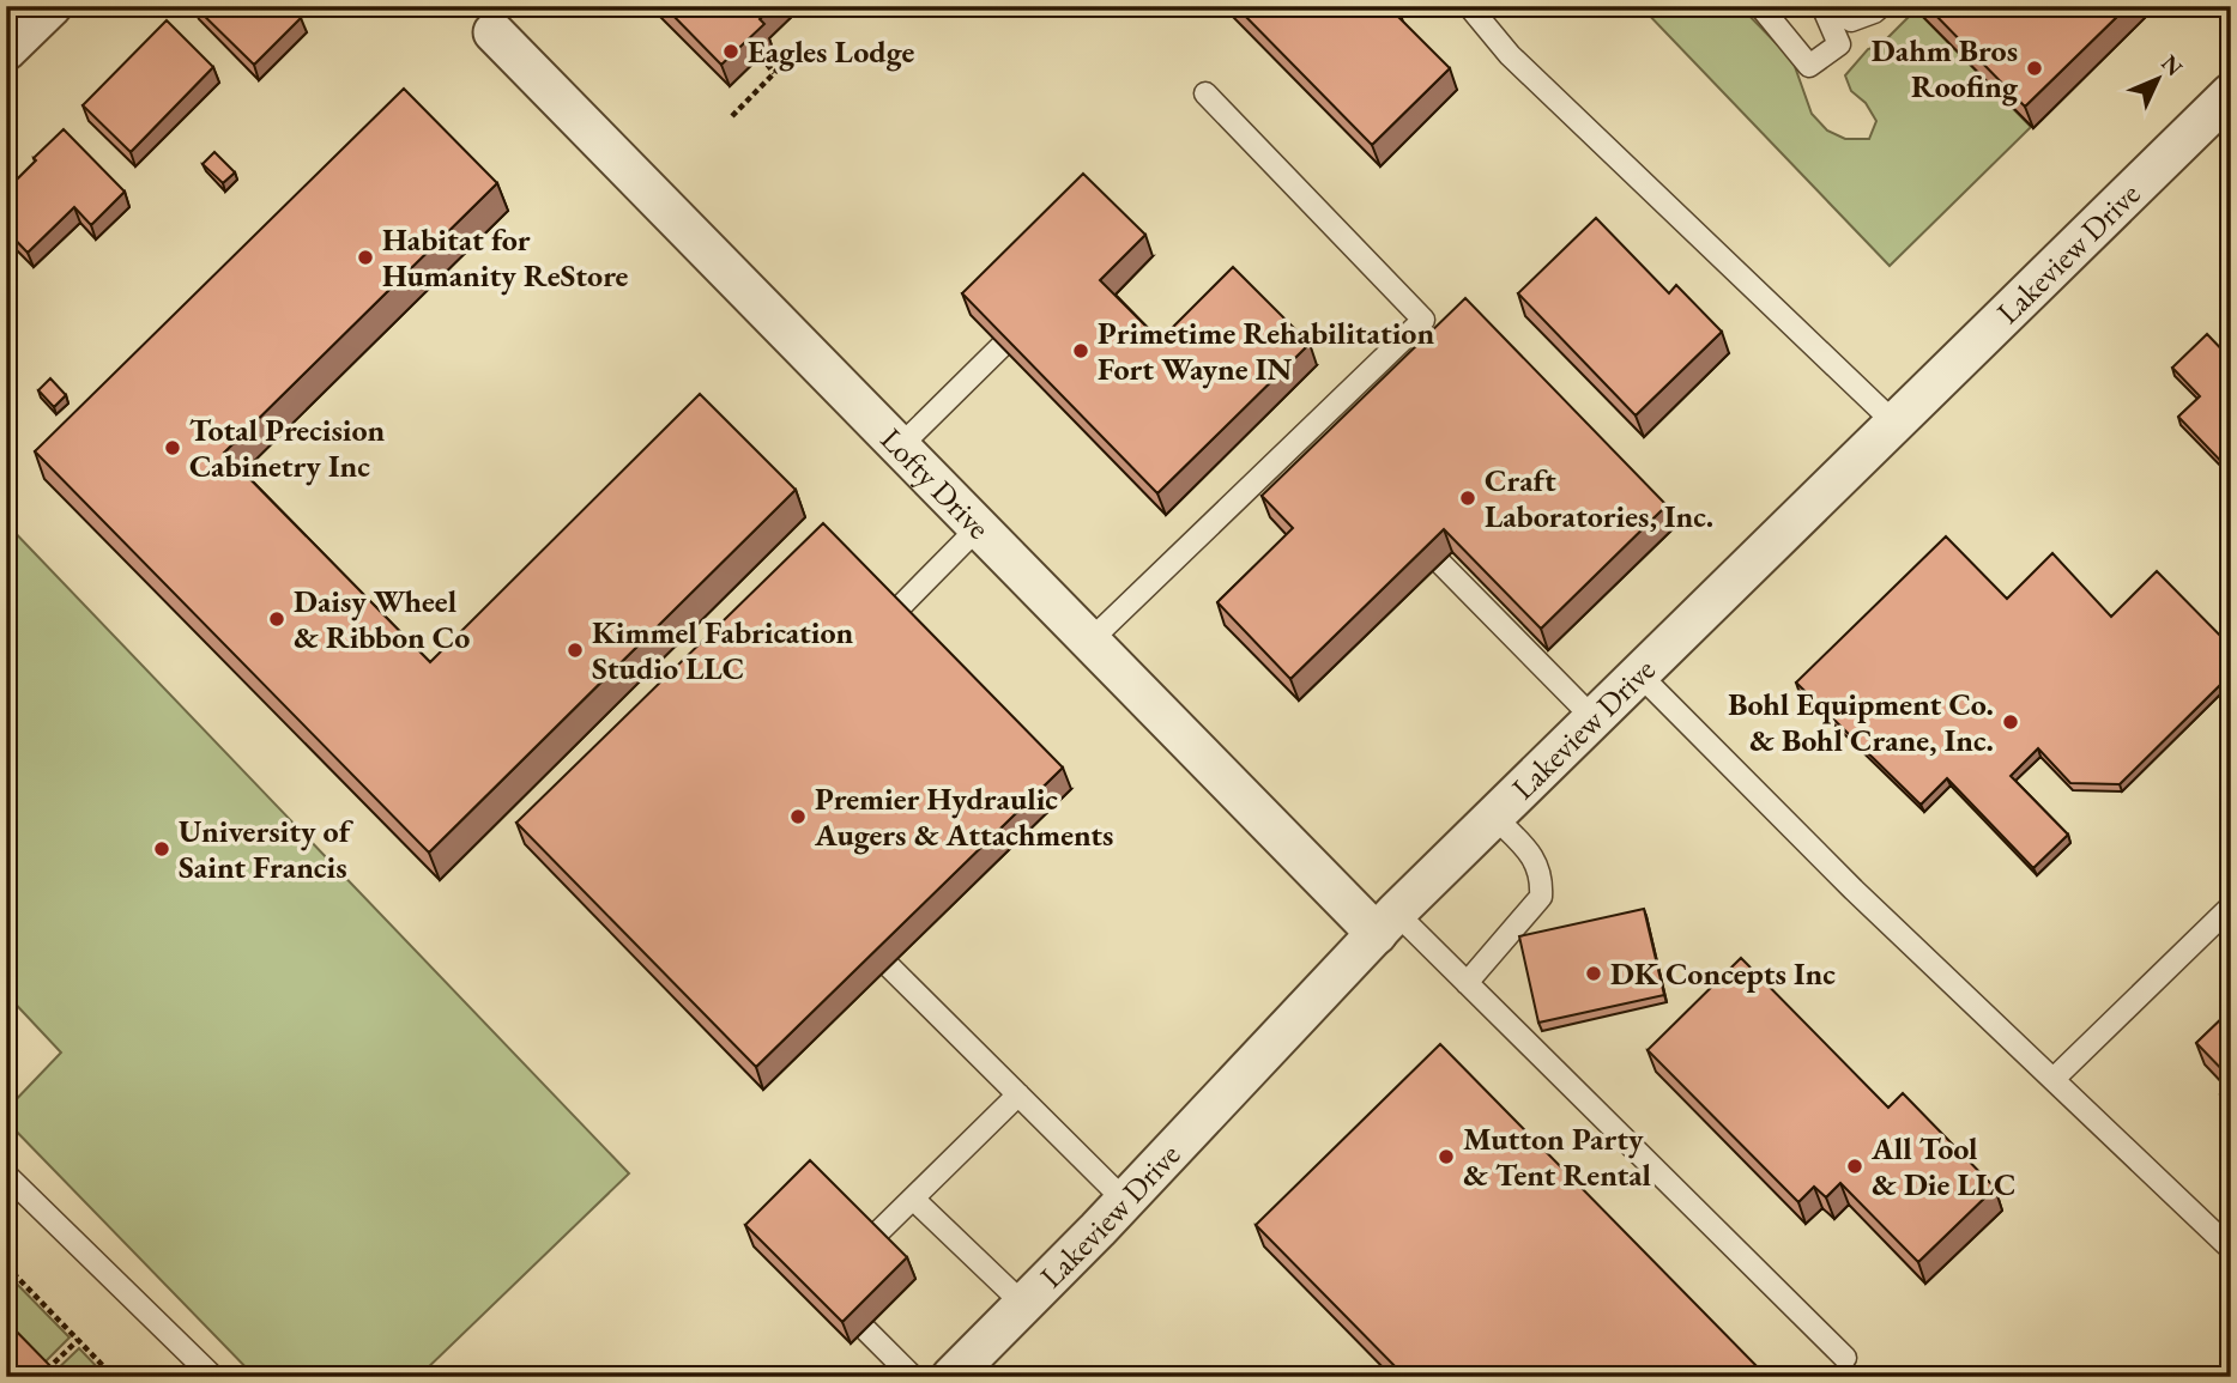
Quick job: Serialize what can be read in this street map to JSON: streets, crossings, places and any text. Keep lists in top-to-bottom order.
{
  "streets": {
    "street": ["Lakeview Drive", "Lofty Drive"]
  },
  "crossings": [
    ["Lakeview Drive", "Lofty Drive"]
  ],
  "places": [
    "Eagles Lodge",
    "Dahm Bros Roofing",
    "Habitat for Humanity ReStore",
    "Primetime Rehabilitation Fort Wayne IN",
    "Total Precision Cabinetry Inc",
    "Craft Laboratories, Inc.",
    "Daisy Wheel & Ribbon Co",
    "Kimmel Fabrication Studio LLC",
    "Bohl Equipment Co. & Bohl Crane, Inc.",
    "Premier Hydraulic Augers & Attachments",
    "University of Saint Francis",
    "DK Concepts Inc",
    "Mutton Party & Tent Rental",
    "All Tool & Die LLC"
  ],
  "north": "top right"
}
